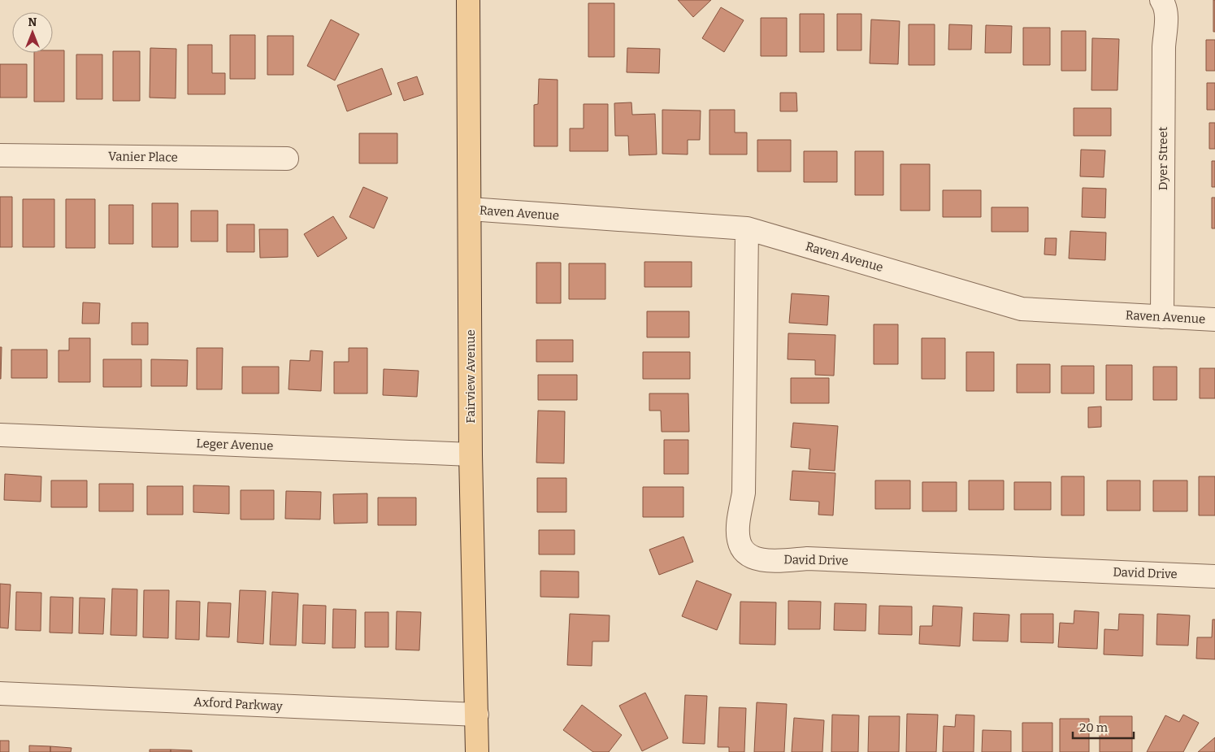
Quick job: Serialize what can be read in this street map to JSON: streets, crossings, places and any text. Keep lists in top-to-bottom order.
{
  "streets": {
    "main road": ["Fairview Avenue"],
    "street": [
      "Vanier Place",
      "Dyer Street",
      "Raven Avenue",
      "Leger Avenue",
      "David Drive",
      "Axford Parkway"
    ]
  },
  "crossings": [
    ["Dyer Street", "Raven Avenue"],
    ["Raven Avenue", "Fairview Avenue"],
    ["Raven Avenue", "David Drive"],
    ["Fairview Avenue", "Leger Avenue"],
    ["Fairview Avenue", "Axford Parkway"]
  ],
  "scale_bar": "20 m",
  "north": "top"
}
